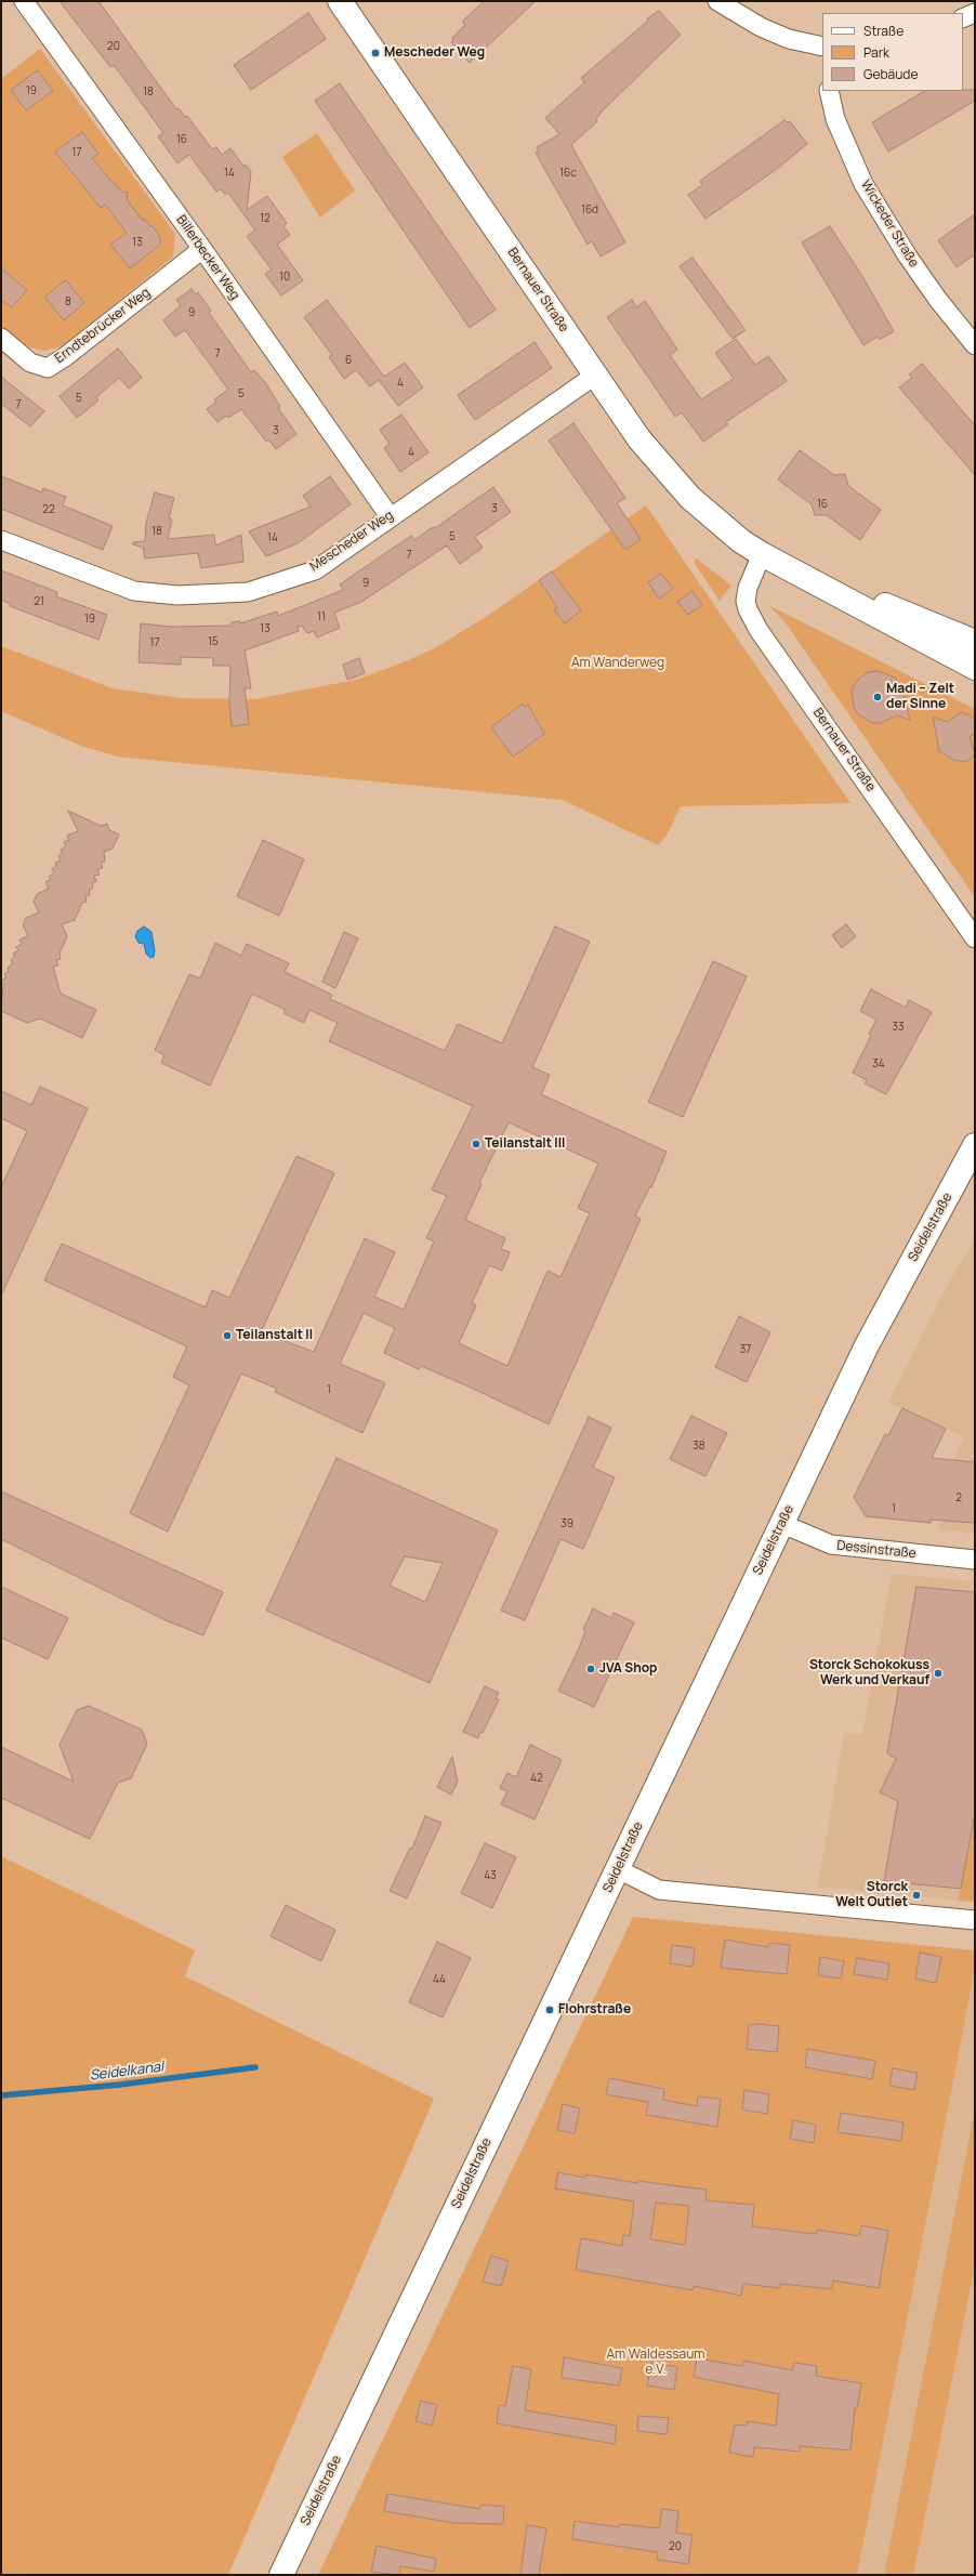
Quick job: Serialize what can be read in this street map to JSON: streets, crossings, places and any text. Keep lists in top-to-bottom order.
{
  "streets": {
    "main road": ["Bernauer Straße", "Seidelstraße"],
    "street": [
      "Wickeder Straße",
      "Billerbecker Weg",
      "Erndtebrücker Weg",
      "Mescheder Weg",
      "Dessinstraße"
    ]
  },
  "crossings": [
    ["Billerbecker Weg", "Erndtebrücker Weg"],
    ["Billerbecker Weg", "Mescheder Weg"],
    ["Bernauer Straße", "Mescheder Weg"],
    ["Seidelstraße", "Dessinstraße"]
  ],
  "water": ["Seidelkanal"],
  "parks": ["Am Wanderweg", "Am Waldessaum e.V."],
  "places": [
    "Mescheder Weg",
    "Madi – Zelt der Sinne",
    "Teilanstalt III",
    "Teilanstalt II",
    "JVA Shop",
    "Storck Schokokuss Werk und Verkauf",
    "Storck Welt Outlet",
    "Flohrstraße"
  ],
  "house_numbers": [
    "20",
    "19",
    "18",
    "16",
    "17",
    "14",
    "16c",
    "16d",
    "12",
    "13",
    "10",
    "8",
    "9",
    "7",
    "6",
    "4",
    "5",
    "5",
    "7",
    "3",
    "4",
    "16",
    "3",
    "22",
    "18",
    "5",
    "14",
    "7",
    "9",
    "21",
    "11",
    "19",
    "13",
    "15",
    "17",
    "33",
    "34",
    "37",
    "1",
    "38",
    "2",
    "1",
    "39",
    "42",
    "43",
    "44",
    "20"
  ],
  "legend": ["Straße", "Park", "Gebäude"]
}
